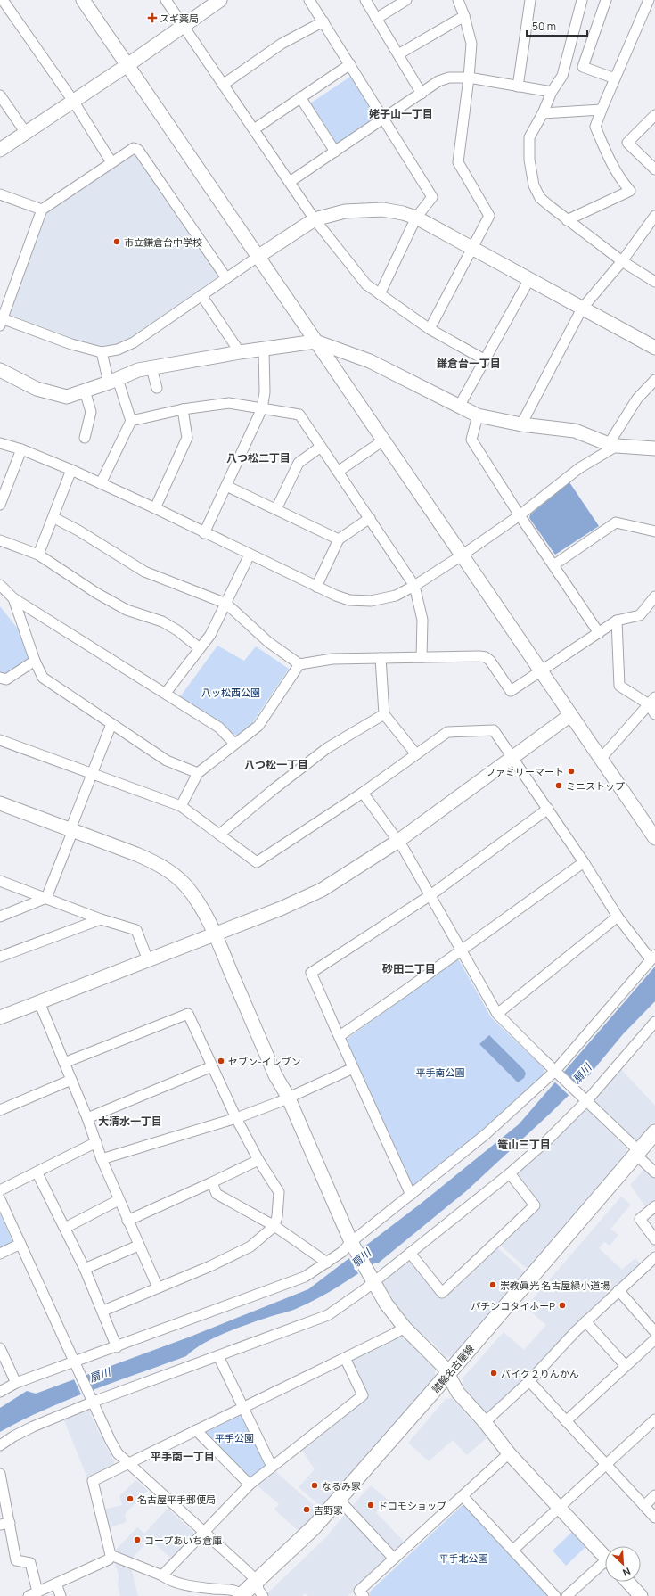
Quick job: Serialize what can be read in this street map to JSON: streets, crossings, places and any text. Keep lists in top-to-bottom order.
{
  "streets": {
    "main road": ["諸輪名古屋線"]
  },
  "districts": [
    "姥子山一丁目",
    "鎌倉台一丁目",
    "八つ松二丁目",
    "八つ松一丁目",
    "砂田二丁目",
    "大清水一丁目",
    "篭山三丁目",
    "平手南一丁目"
  ],
  "water": ["扇川"],
  "parks": [
    "八ッ松西公園",
    "平手南公園",
    "平手公園",
    "平手北公園"
  ],
  "places": {
    "health": ["スギ薬局"],
    "other": [
      "市立鎌倉台中学校",
      "ファミリーマート",
      "ミニストップ",
      "セブン-イレブン",
      "崇教眞光 名古屋緑小道場",
      "パチンコタイホーP",
      "バイク２りんかん",
      "なるみ家",
      "名古屋平手郵便局",
      "ドコモショップ",
      "吉野家",
      "コープあいち倉庫"
    ]
  },
  "scale_bar": "50 m",
  "north": "bottom right"
}
